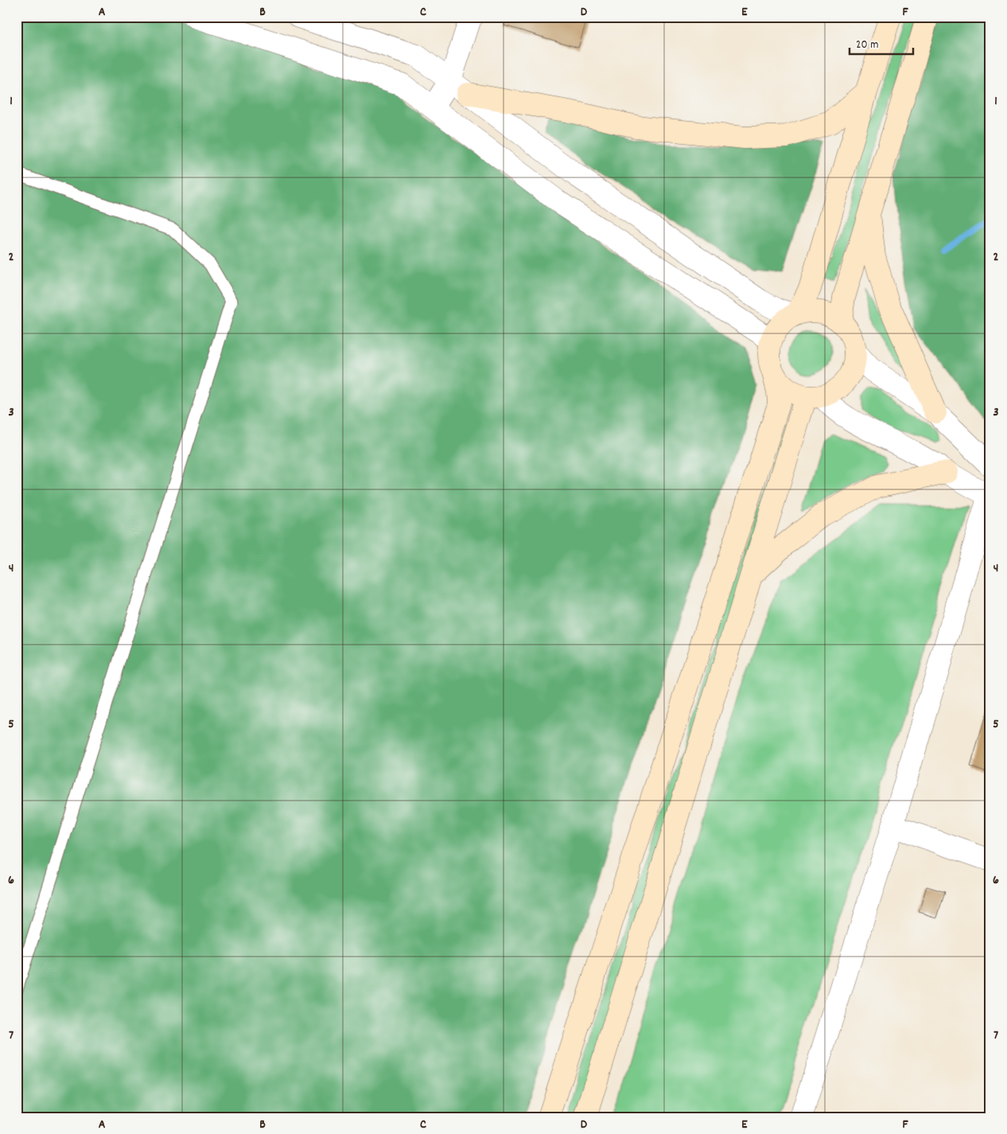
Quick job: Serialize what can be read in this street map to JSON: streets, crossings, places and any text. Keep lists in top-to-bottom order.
{
  "scale_bar": "20 m",
  "grid": {
    "columns": [
      "A",
      "B",
      "C",
      "D",
      "E",
      "F"
    ],
    "rows": [
      "1",
      "2",
      "3",
      "4",
      "5",
      "6",
      "7"
    ]
  }
}
